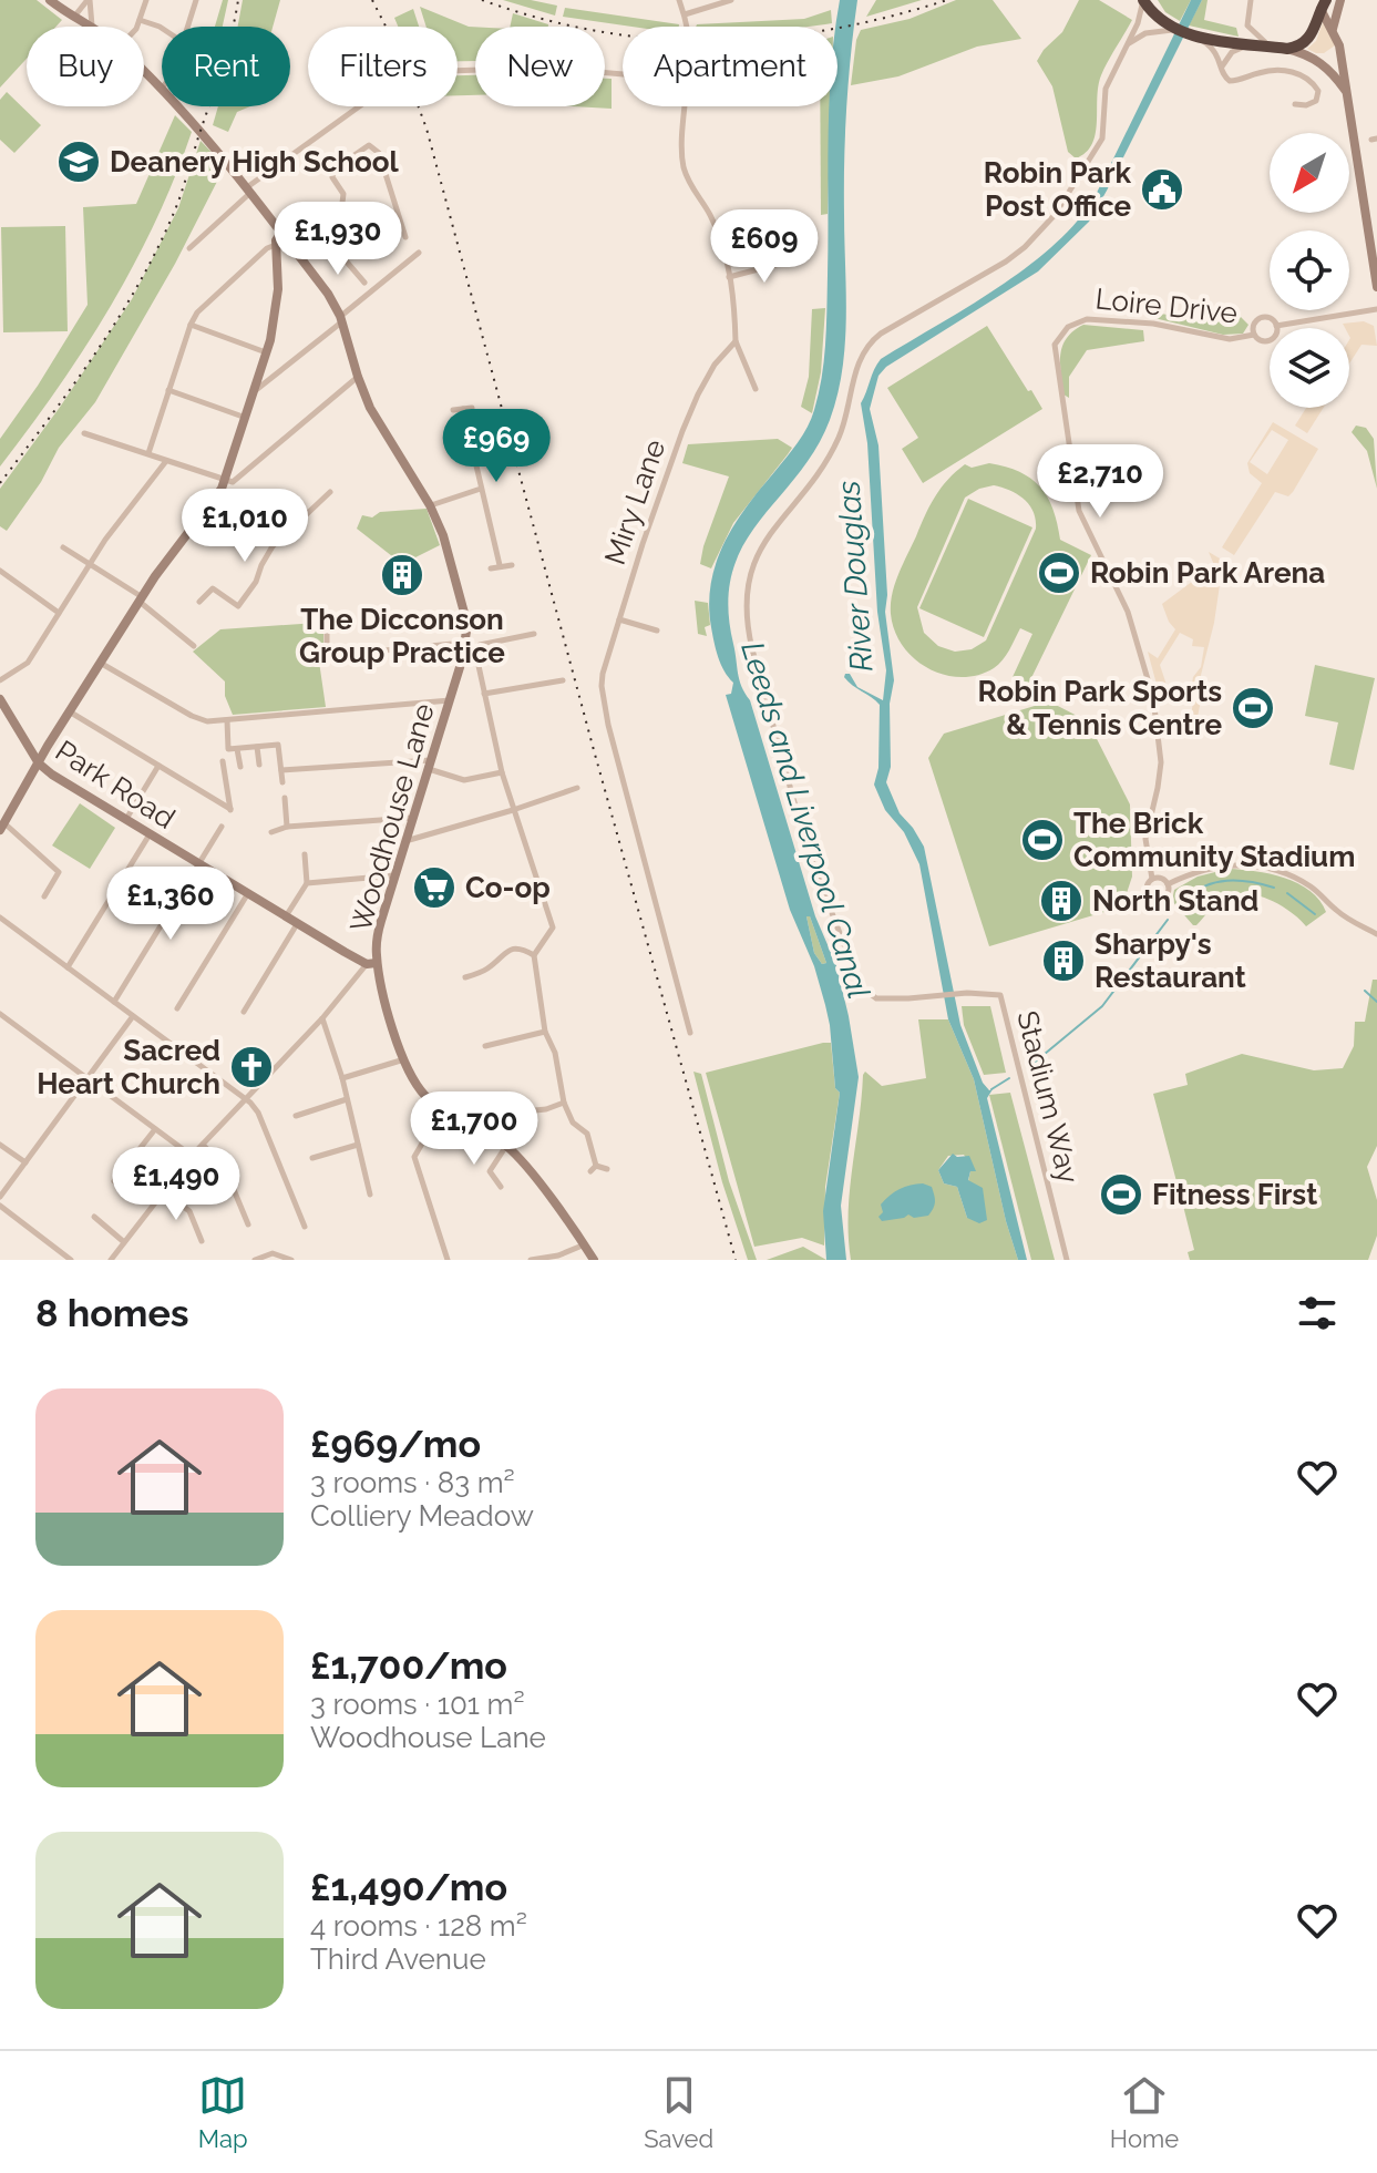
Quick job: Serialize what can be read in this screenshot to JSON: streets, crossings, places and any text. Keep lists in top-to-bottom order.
{
  "streets": {
    "street": [
      "Loire Drive",
      "Miry Lane",
      "Park Road",
      "Woodhouse Lane",
      "Stadium Way"
    ]
  },
  "crossings": [
    ["Park Road", "Woodhouse Lane"]
  ],
  "water": ["River Douglas", "Leeds and Liverpool Canal"],
  "places": {
    "school or university": ["Deanery High School"],
    "public building": ["Robin Park Post Office"],
    "sports": [
      "Robin Park Arena",
      "Robin Park Sports & Tennis Centre",
      "The Brick Community Stadium",
      "Fitness First"
    ],
    "building": ["The Dicconson Group Practice", "North Stand", "Sharpy's Restaurant"],
    "supermarket": ["Co-op"],
    "church": ["Sacred Heart Church"]
  },
  "north": "bottom left",
  "page": {
    "chip": [
      "Buy",
      "Rent",
      "Filters",
      "New",
      "Apartment"
    ],
    "price": [
      "£1,930",
      "£609",
      "£969",
      "£2,710",
      "£1,010",
      "£1,360",
      "£1,700",
      "£1,490"
    ],
    "heading": "8 homes",
    "list": [
      {
        "name": "£969/mo",
        "note": "3 rooms · 83 m² · Colliery Meadow"
      },
      {
        "name": "£1,700/mo",
        "note": "3 rooms · 101 m² · Woodhouse Lane"
      },
      {
        "name": "£1,490/mo",
        "note": "4 rooms · 128 m² · Third Avenue"
      }
    ],
    "tabs": ["Map", "Saved", "Home"]
  }
}
